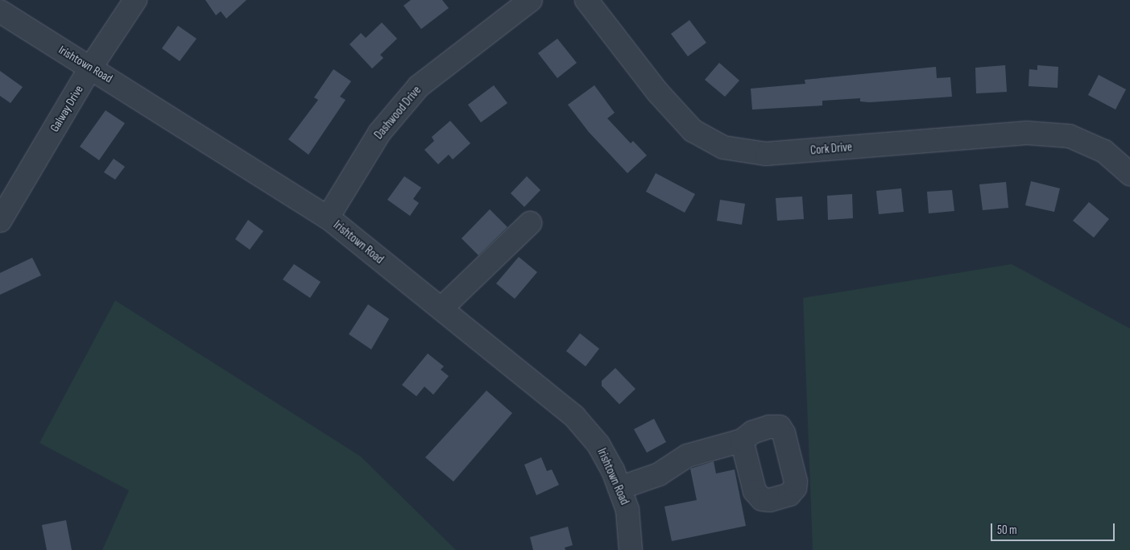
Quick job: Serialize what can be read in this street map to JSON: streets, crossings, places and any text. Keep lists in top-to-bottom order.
{
  "streets": {
    "street": [
      "Irishtown Road",
      "Galway Drive",
      "Dashwood Drive",
      "Cork Drive"
    ]
  },
  "crossings": [
    ["Irishtown Road", "Galway Drive"],
    ["Irishtown Road", "Dashwood Drive"]
  ],
  "scale_bar": "50 m"
}
